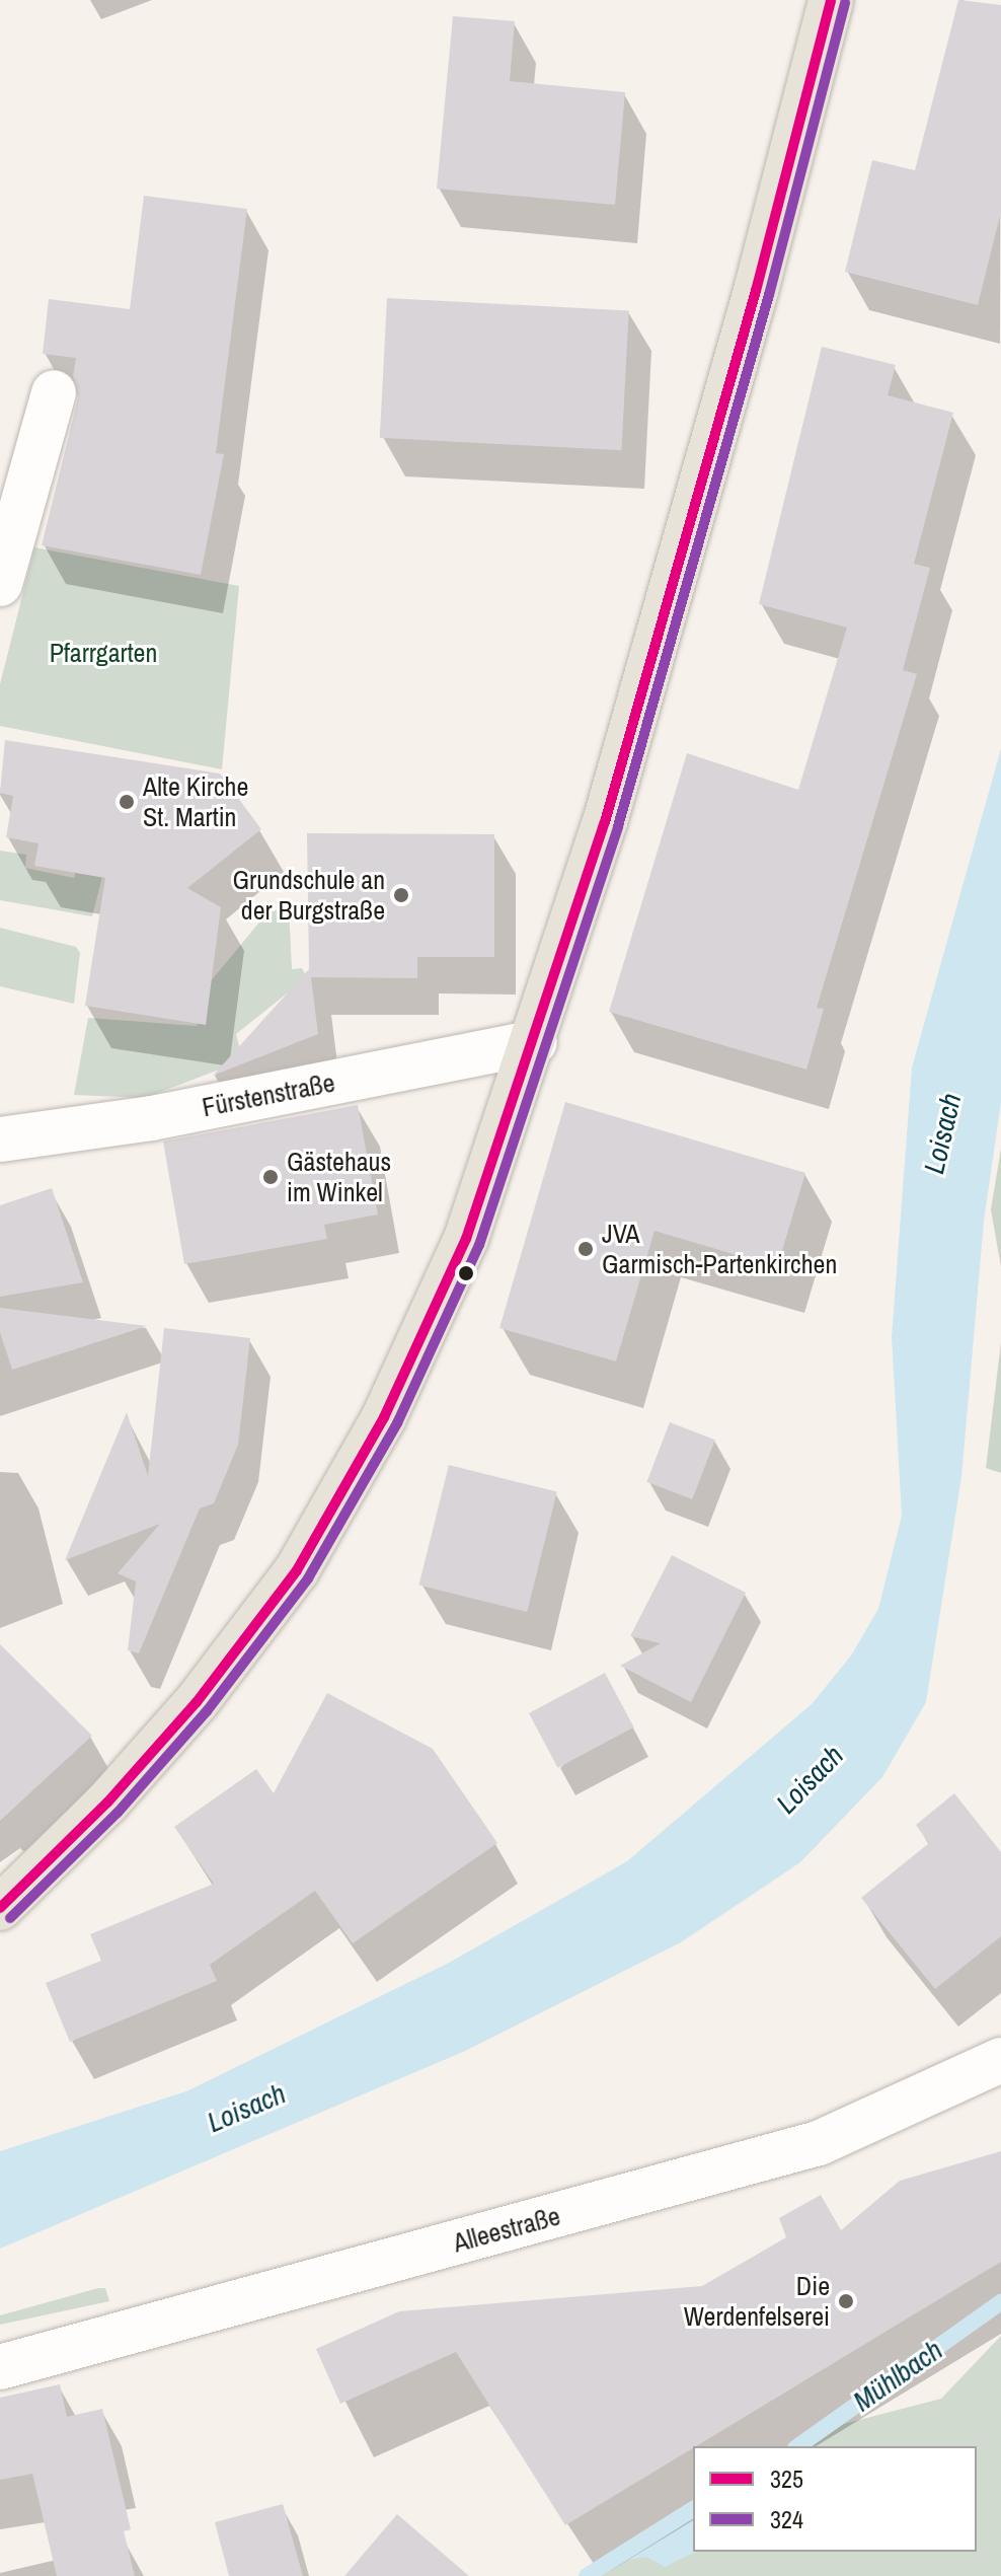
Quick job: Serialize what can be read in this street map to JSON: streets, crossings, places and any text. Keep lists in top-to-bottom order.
{
  "streets": {
    "street": ["Fürstenstraße", "Alleestraße"]
  },
  "water": ["Loisach", "Mühlbach"],
  "parks": ["Pfarrgarten"],
  "places": [
    "Alte Kirche St. Martin",
    "Grundschule an der Burgstraße",
    "Gästehaus im Winkel",
    "JVA Garmisch-Partenkirchen",
    "Die Werdenfelserei"
  ],
  "lines": ["transit line 325", "transit line 324"],
  "legend": ["325", "324"]
}
